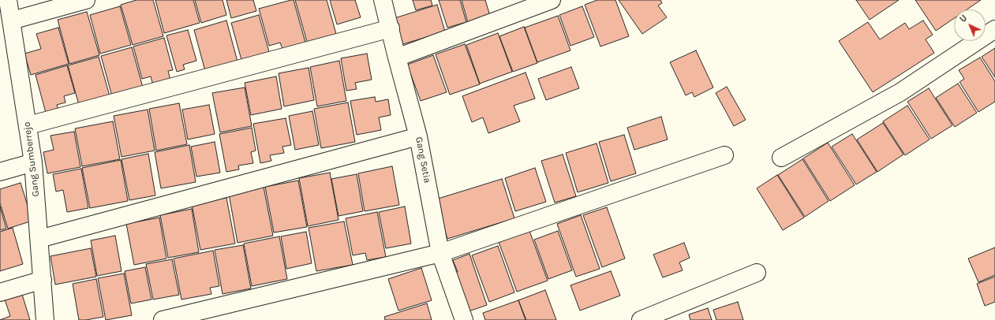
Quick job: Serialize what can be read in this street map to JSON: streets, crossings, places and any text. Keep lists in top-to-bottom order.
{
  "streets": {
    "street": ["Gang Sumberrejo", "Gang Setia"]
  },
  "north": "top left"
}
